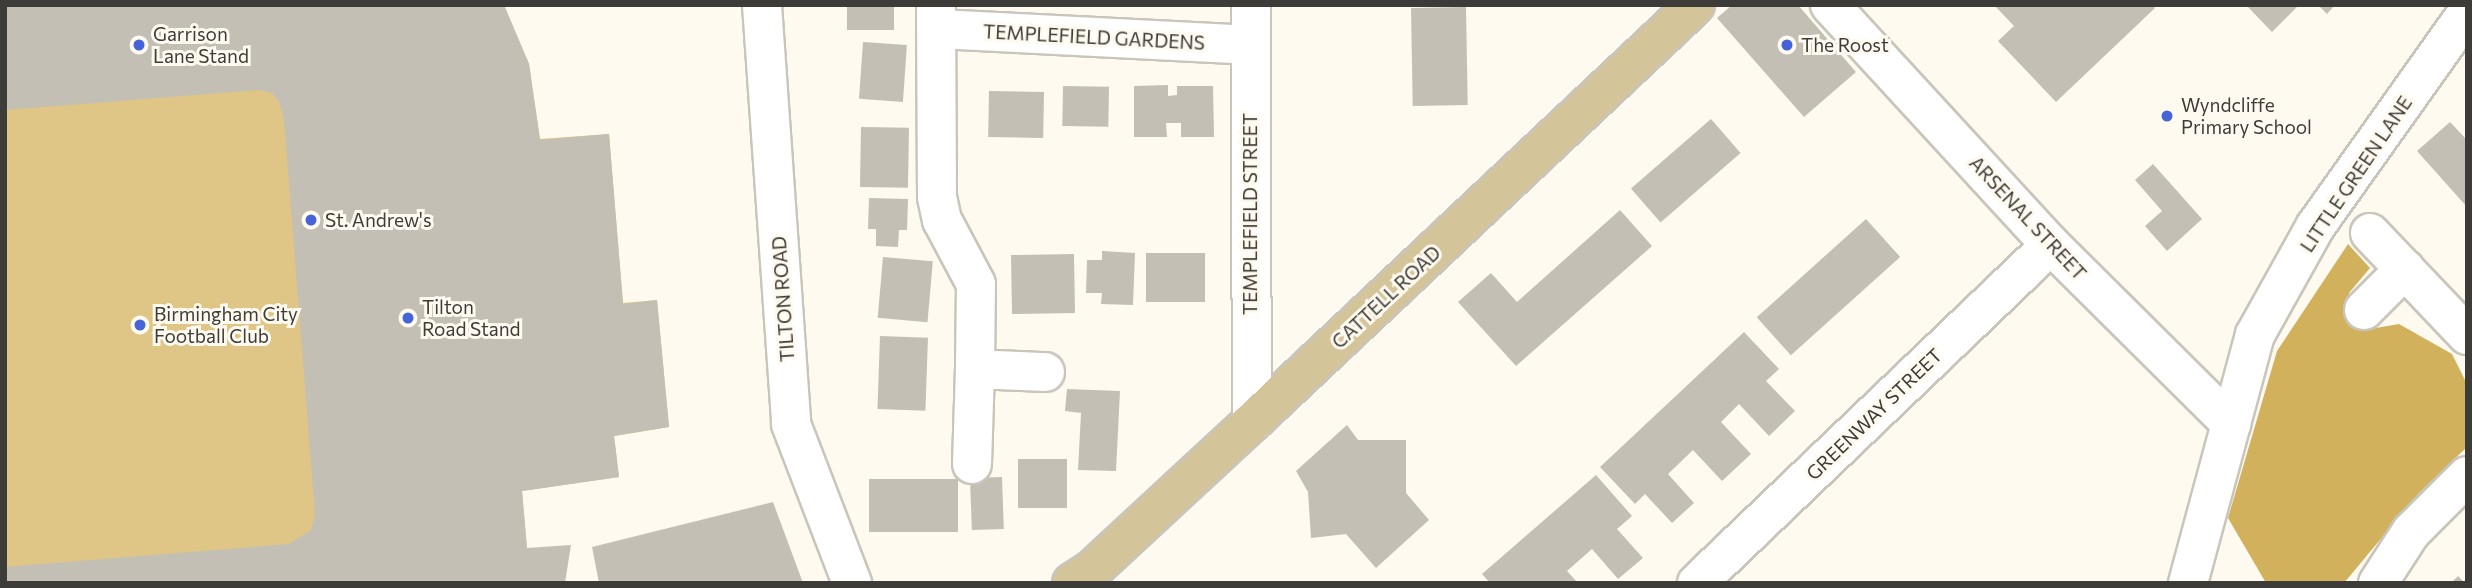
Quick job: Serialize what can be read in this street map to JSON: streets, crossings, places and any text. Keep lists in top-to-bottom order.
{
  "streets": {
    "main road": ["CATTELL ROAD"],
    "street": [
      "TEMPLEFIELD GARDENS",
      "LITTLE GREEN LANE",
      "TEMPLEFIELD STREET",
      "ARSENAL STREET",
      "TILTON ROAD",
      "GREENWAY STREET"
    ]
  },
  "crossings": [
    ["TEMPLEFIELD GARDENS", "TEMPLEFIELD STREET"],
    ["LITTLE GREEN LANE", "ARSENAL STREET"],
    ["TEMPLEFIELD STREET", "CATTELL ROAD"],
    ["ARSENAL STREET", "GREENWAY STREET"]
  ],
  "places": [
    "Garrison Lane Stand",
    "The Roost",
    "Wyndcliffe Primary School",
    "St. Andrew's",
    "Tilton Road Stand",
    "Birmingham City Football Club"
  ]
}
